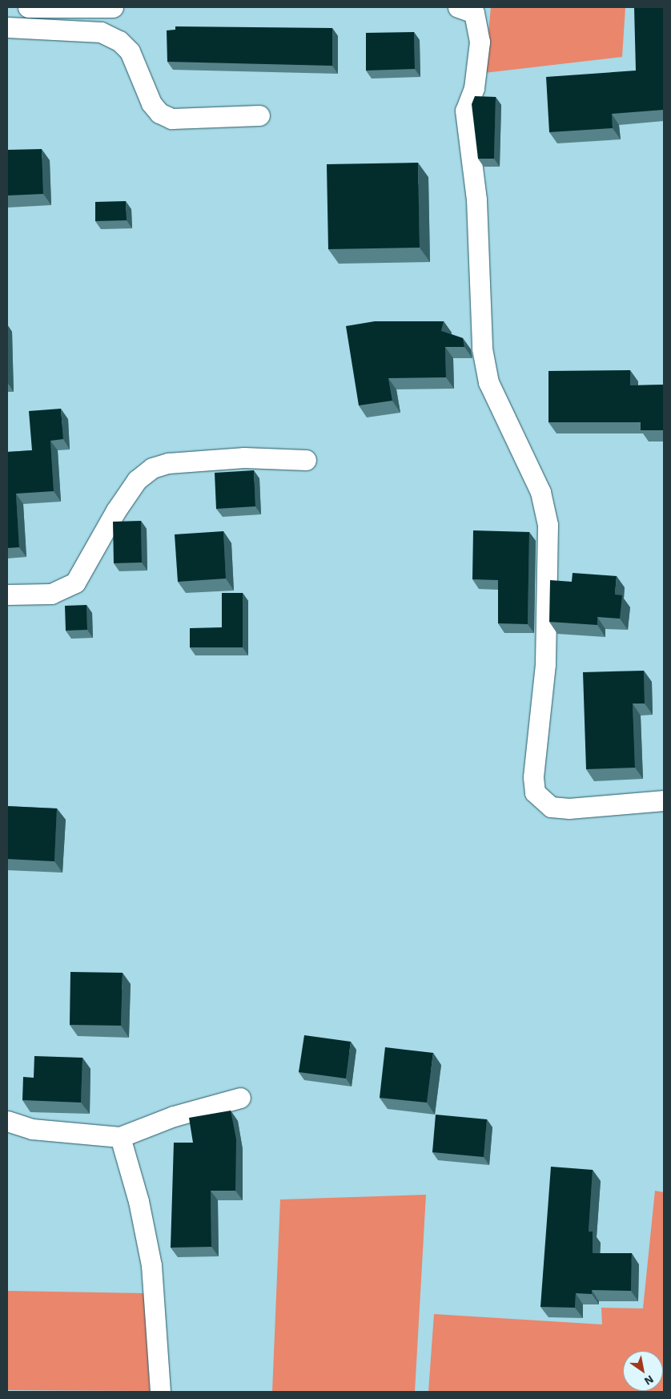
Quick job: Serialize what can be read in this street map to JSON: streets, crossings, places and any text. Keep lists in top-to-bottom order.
{
  "north": "bottom right"
}
